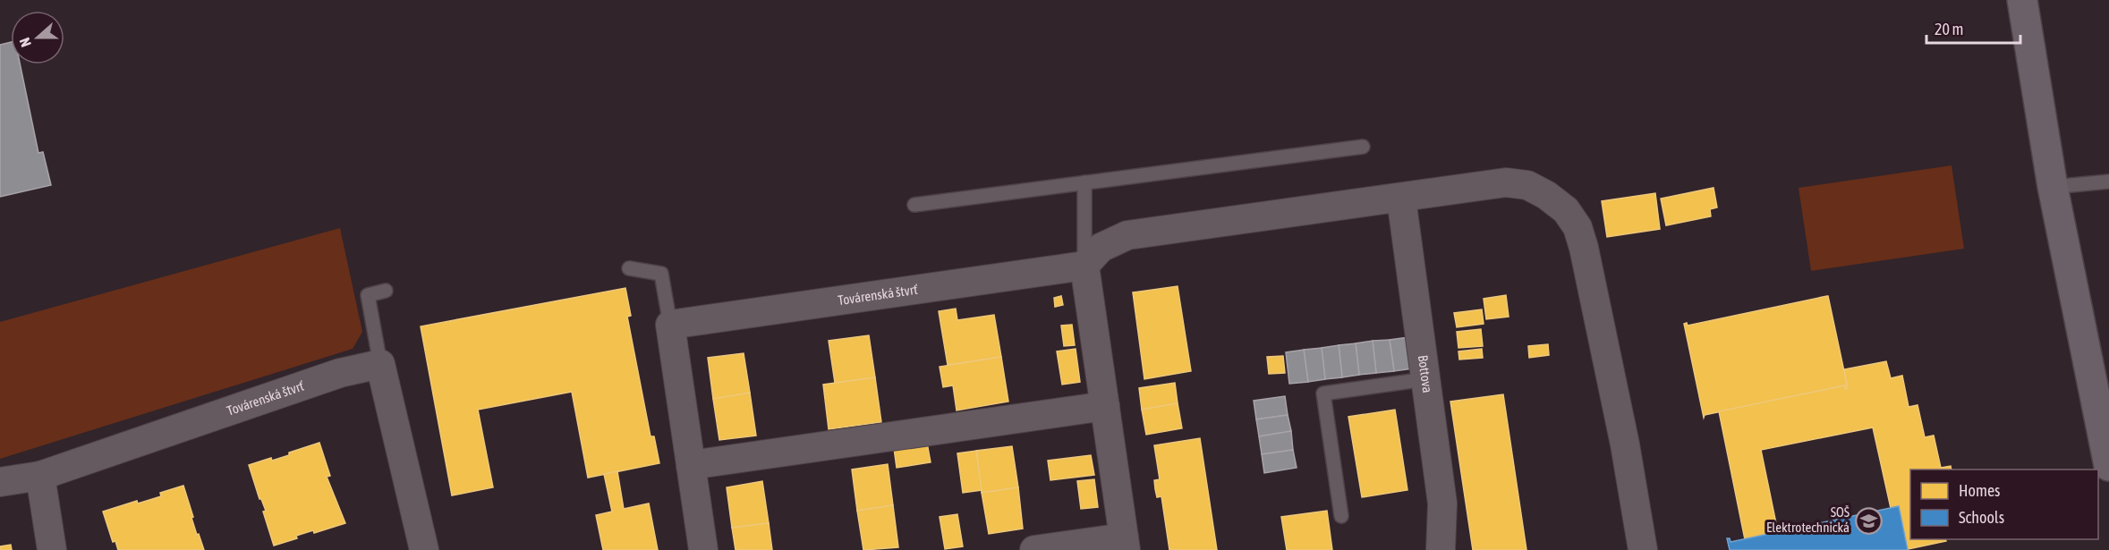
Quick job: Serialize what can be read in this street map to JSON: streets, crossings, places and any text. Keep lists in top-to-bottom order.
{
  "streets": {
    "street": ["Továrenská štvrť", "Bottova"]
  },
  "places": {
    "school or university": ["SOŠ Elektrotechnická"]
  },
  "legend": ["Homes", "Schools"],
  "scale_bar": "20 m",
  "north": "left"
}
